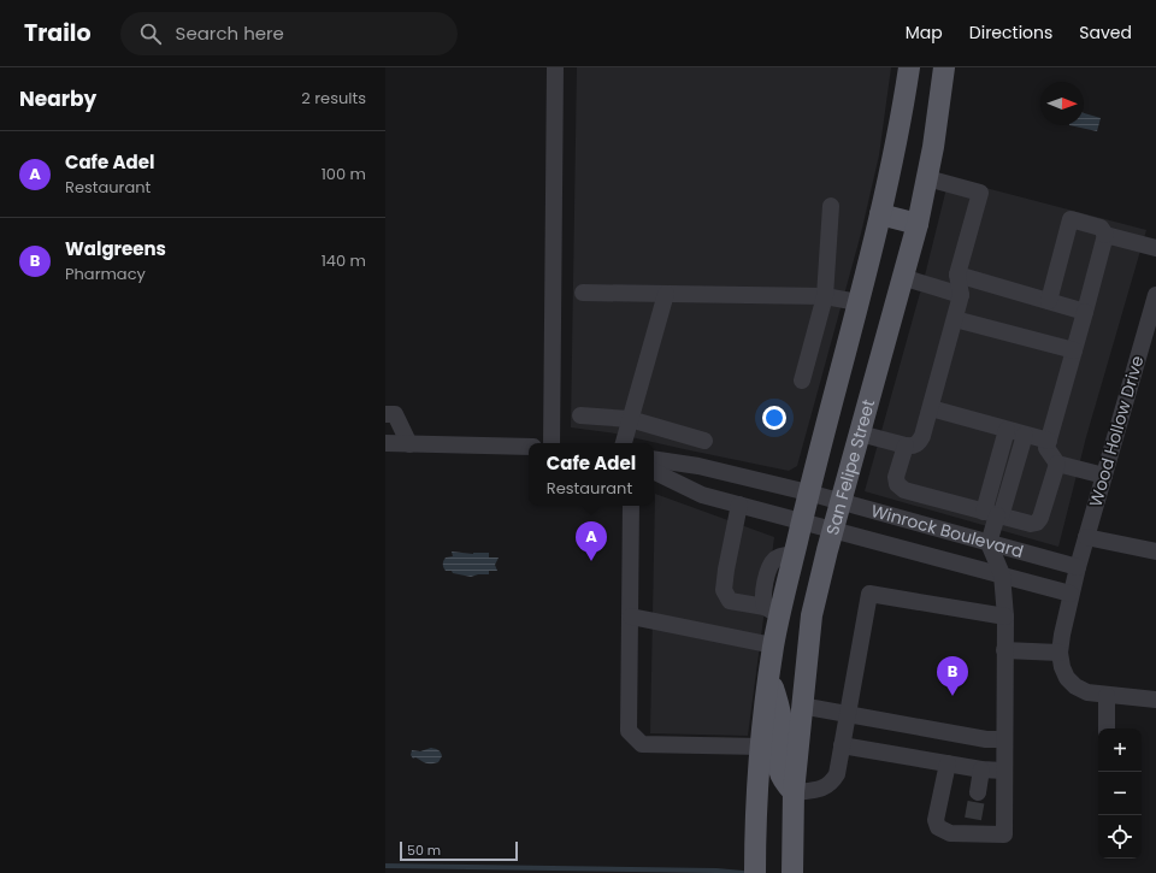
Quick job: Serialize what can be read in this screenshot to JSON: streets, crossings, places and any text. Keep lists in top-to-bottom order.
{
  "streets": {
    "main road": ["San Felipe Street"],
    "street": ["Wood Hollow Drive", "Winrock Boulevard"]
  },
  "crossings": [
    ["Wood Hollow Drive", "Winrock Boulevard"],
    ["San Felipe Street", "Winrock Boulevard"]
  ],
  "scale_bar": "50 m",
  "north": "right",
  "page": {
    "header": "Trailo",
    "search": "Search here",
    "nav": ["Map", "Directions", "Saved"],
    "heading": ["Nearby", "2 results"],
    "list": [
      {
        "mark": "A",
        "name": "Cafe Adel",
        "note": "Restaurant",
        "value": "100 m"
      },
      {
        "mark": "B",
        "name": "Walgreens",
        "note": "Pharmacy",
        "value": "140 m"
      }
    ],
    "popup": ["Cafe Adel", "Restaurant"],
    "pins": ["A", "B"],
    "map_buttons": ["+", "−"],
    "scale": "50 m"
  }
}
